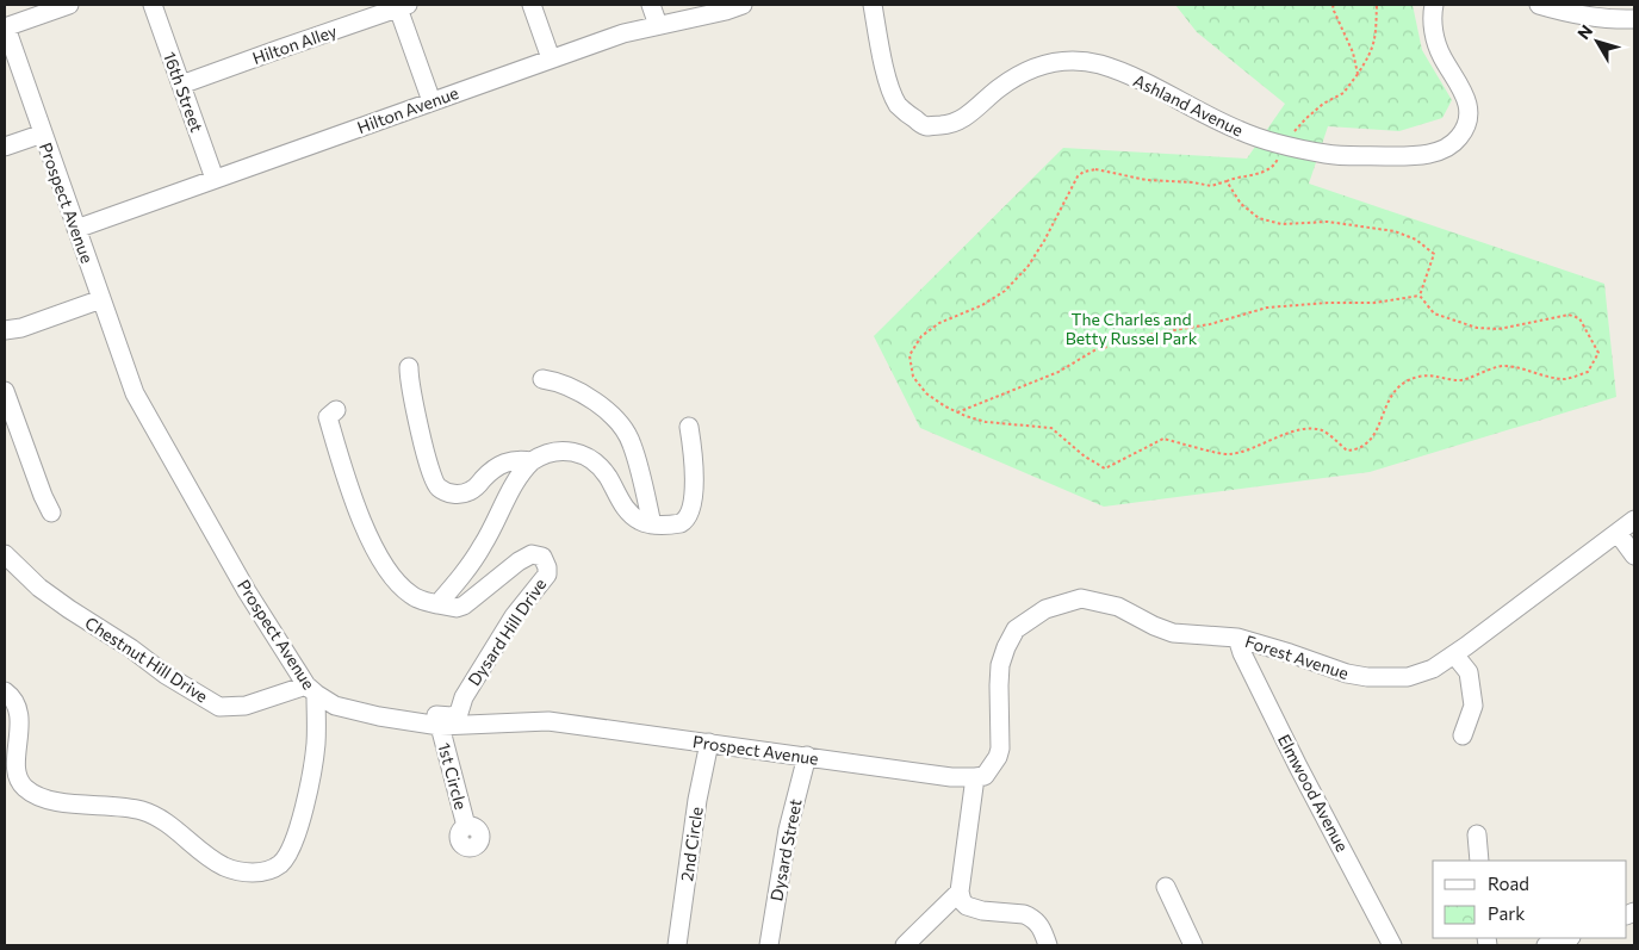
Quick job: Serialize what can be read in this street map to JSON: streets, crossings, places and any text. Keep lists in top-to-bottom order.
{
  "streets": {
    "street": [
      "Hilton Alley",
      "16th Street",
      "Ashland Avenue",
      "Hilton Avenue",
      "Prospect Avenue",
      "Dysard Hill Drive",
      "Forest Avenue",
      "Chestnut Hill Drive",
      "1st Circle",
      "Elmwood Avenue",
      "2nd Circle",
      "Dysard Street"
    ]
  },
  "crossings": [
    ["Hilton Alley", "16th Street"],
    ["16th Street", "Hilton Avenue"],
    ["Hilton Avenue", "Prospect Avenue"],
    ["Prospect Avenue", "Dysard Hill Drive"],
    ["Prospect Avenue", "Forest Avenue"],
    ["Prospect Avenue", "Chestnut Hill Drive"],
    ["Prospect Avenue", "1st Circle"],
    ["Prospect Avenue", "2nd Circle"],
    ["Prospect Avenue", "Dysard Street"],
    ["Forest Avenue", "Elmwood Avenue"]
  ],
  "parks": ["The Charles and Betty Russel Park"],
  "legend": ["Road", "Park"],
  "north": "top left"
}
